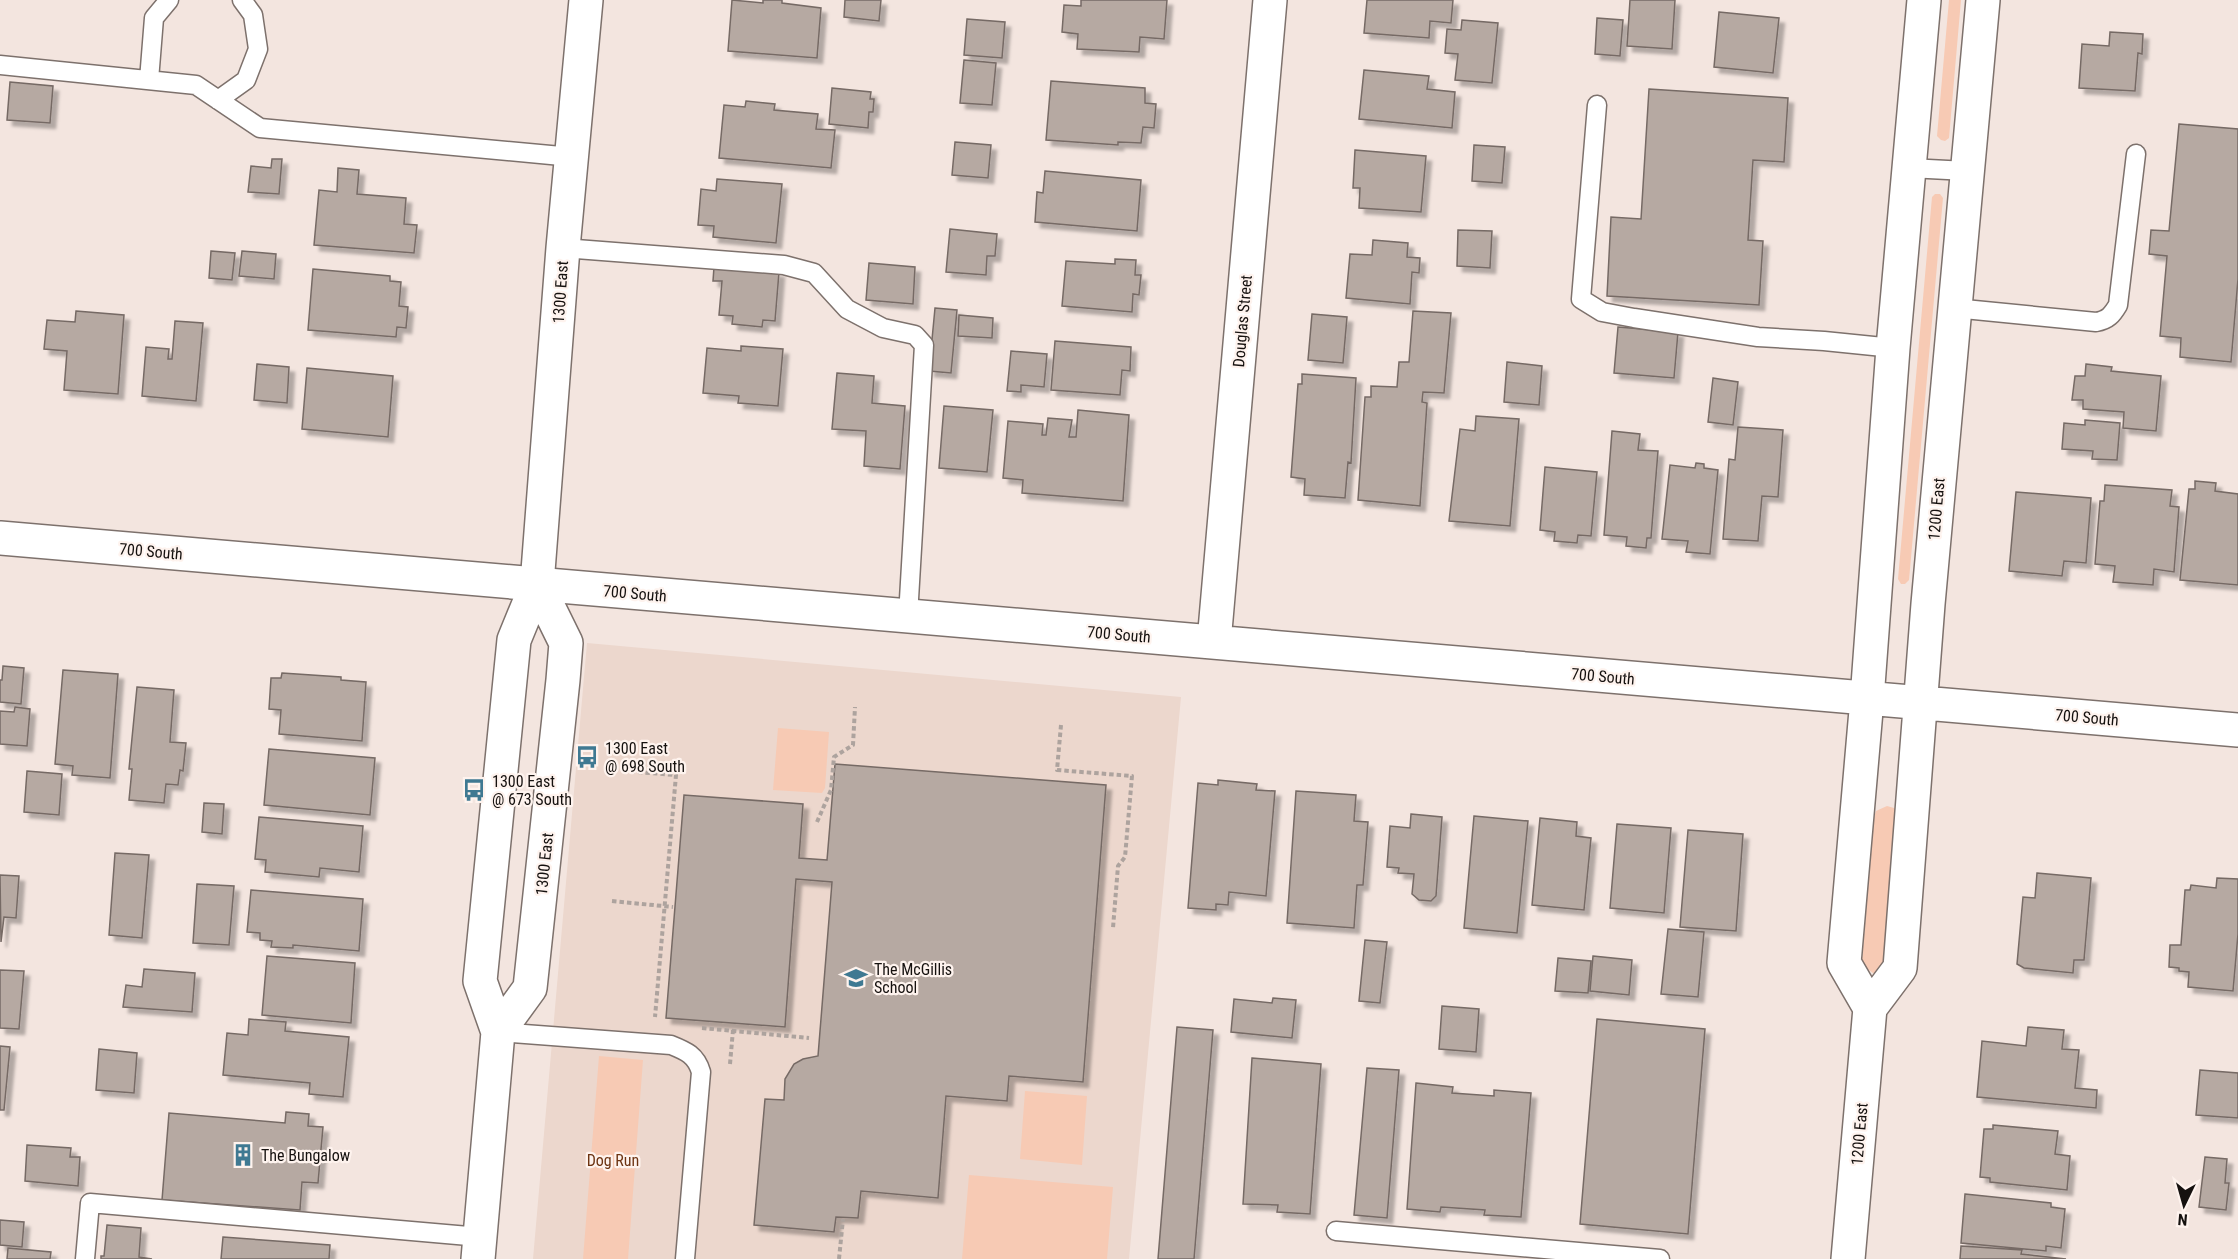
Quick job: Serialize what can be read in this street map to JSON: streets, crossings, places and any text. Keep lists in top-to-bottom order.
{
  "streets": {
    "street": [
      "1300 East",
      "Douglas Street",
      "1200 East",
      "700 South"
    ]
  },
  "crossings": [
    ["1300 East", "700 South"],
    ["Douglas Street", "700 South"],
    ["1200 East", "700 South"]
  ],
  "parks": ["Dog Run"],
  "places": {
    "bus stop": ["1300 East @ 698 South", "1300 East @ 673 South"],
    "school or university": ["The McGillis School"],
    "building": ["The Bungalow"]
  },
  "north": "bottom"
}
